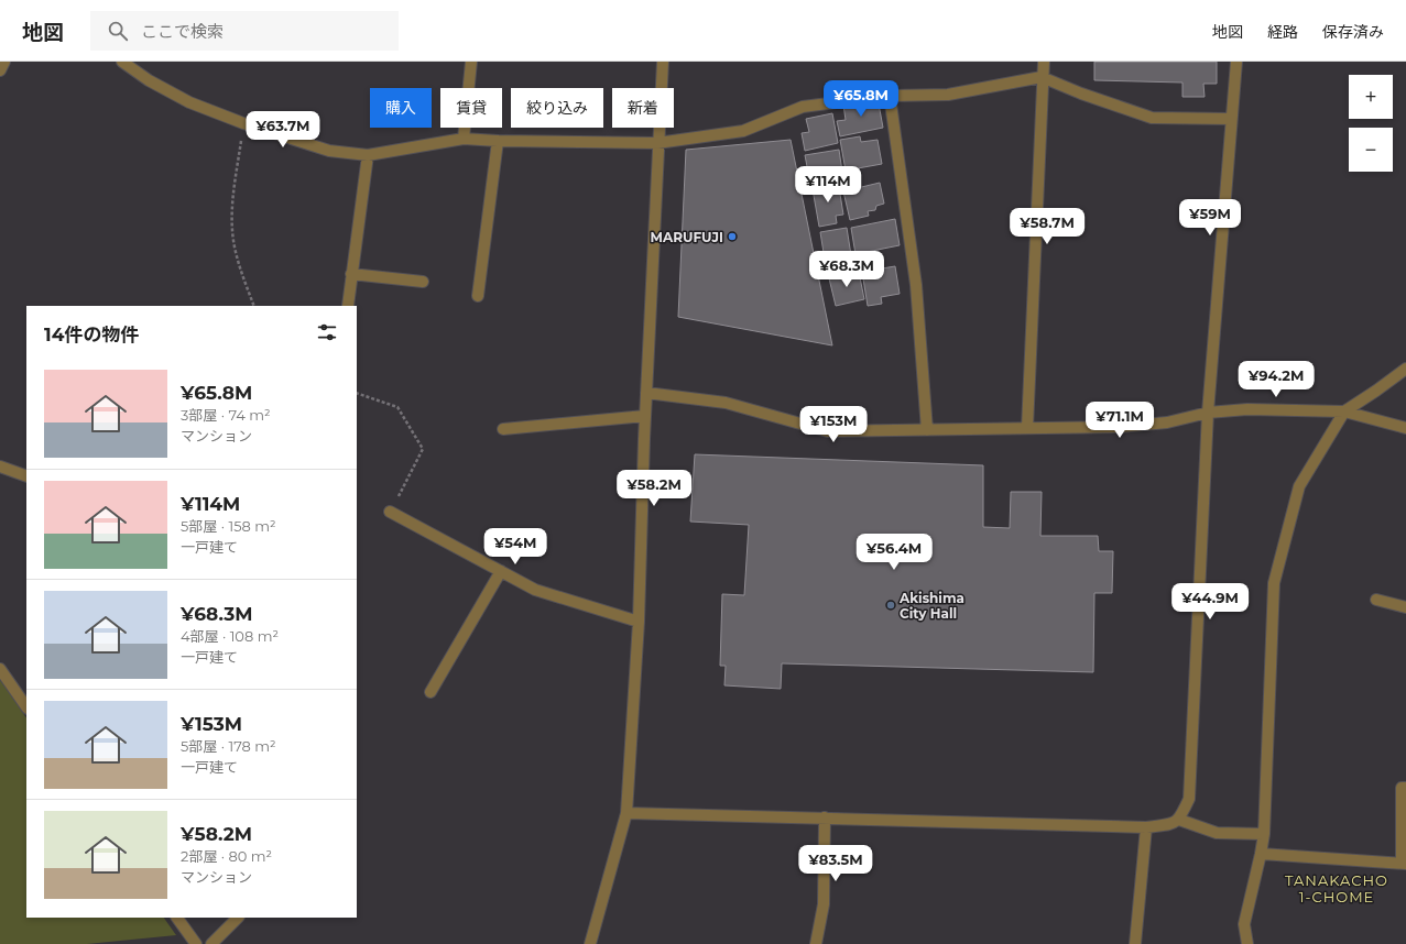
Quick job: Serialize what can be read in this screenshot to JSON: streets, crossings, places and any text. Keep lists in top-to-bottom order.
{
  "districts": ["TANAKACHO 1-CHOME"],
  "places": ["MARUFUJI", "Akishima City Hall"],
  "page": {
    "header": "地図",
    "search": "ここで検索",
    "nav": ["地図", "経路", "保存済み"],
    "map_buttons": ["+", "−"],
    "price": [
      "¥65.8M",
      "¥63.7M",
      "¥114M",
      "¥59M",
      "¥58.7M",
      "¥68.3M",
      "¥94.2M",
      "¥71.1M",
      "¥153M",
      "¥58.2M",
      "¥54M",
      "¥56.4M",
      "¥44.9M",
      "¥83.5M"
    ],
    "chip": [
      "購入",
      "賃貸",
      "絞り込み",
      "新着"
    ],
    "heading": "14件の物件",
    "list": [
      {
        "name": "¥65.8M",
        "note": "3部屋 · 74 m² · マンション"
      },
      {
        "name": "¥114M",
        "note": "5部屋 · 158 m² · 一戸建て"
      },
      {
        "name": "¥68.3M",
        "note": "4部屋 · 108 m² · 一戸建て"
      },
      {
        "name": "¥153M",
        "note": "5部屋 · 178 m² · 一戸建て"
      },
      {
        "name": "¥58.2M",
        "note": "2部屋 · 80 m² · マンション"
      }
    ]
  }
}
